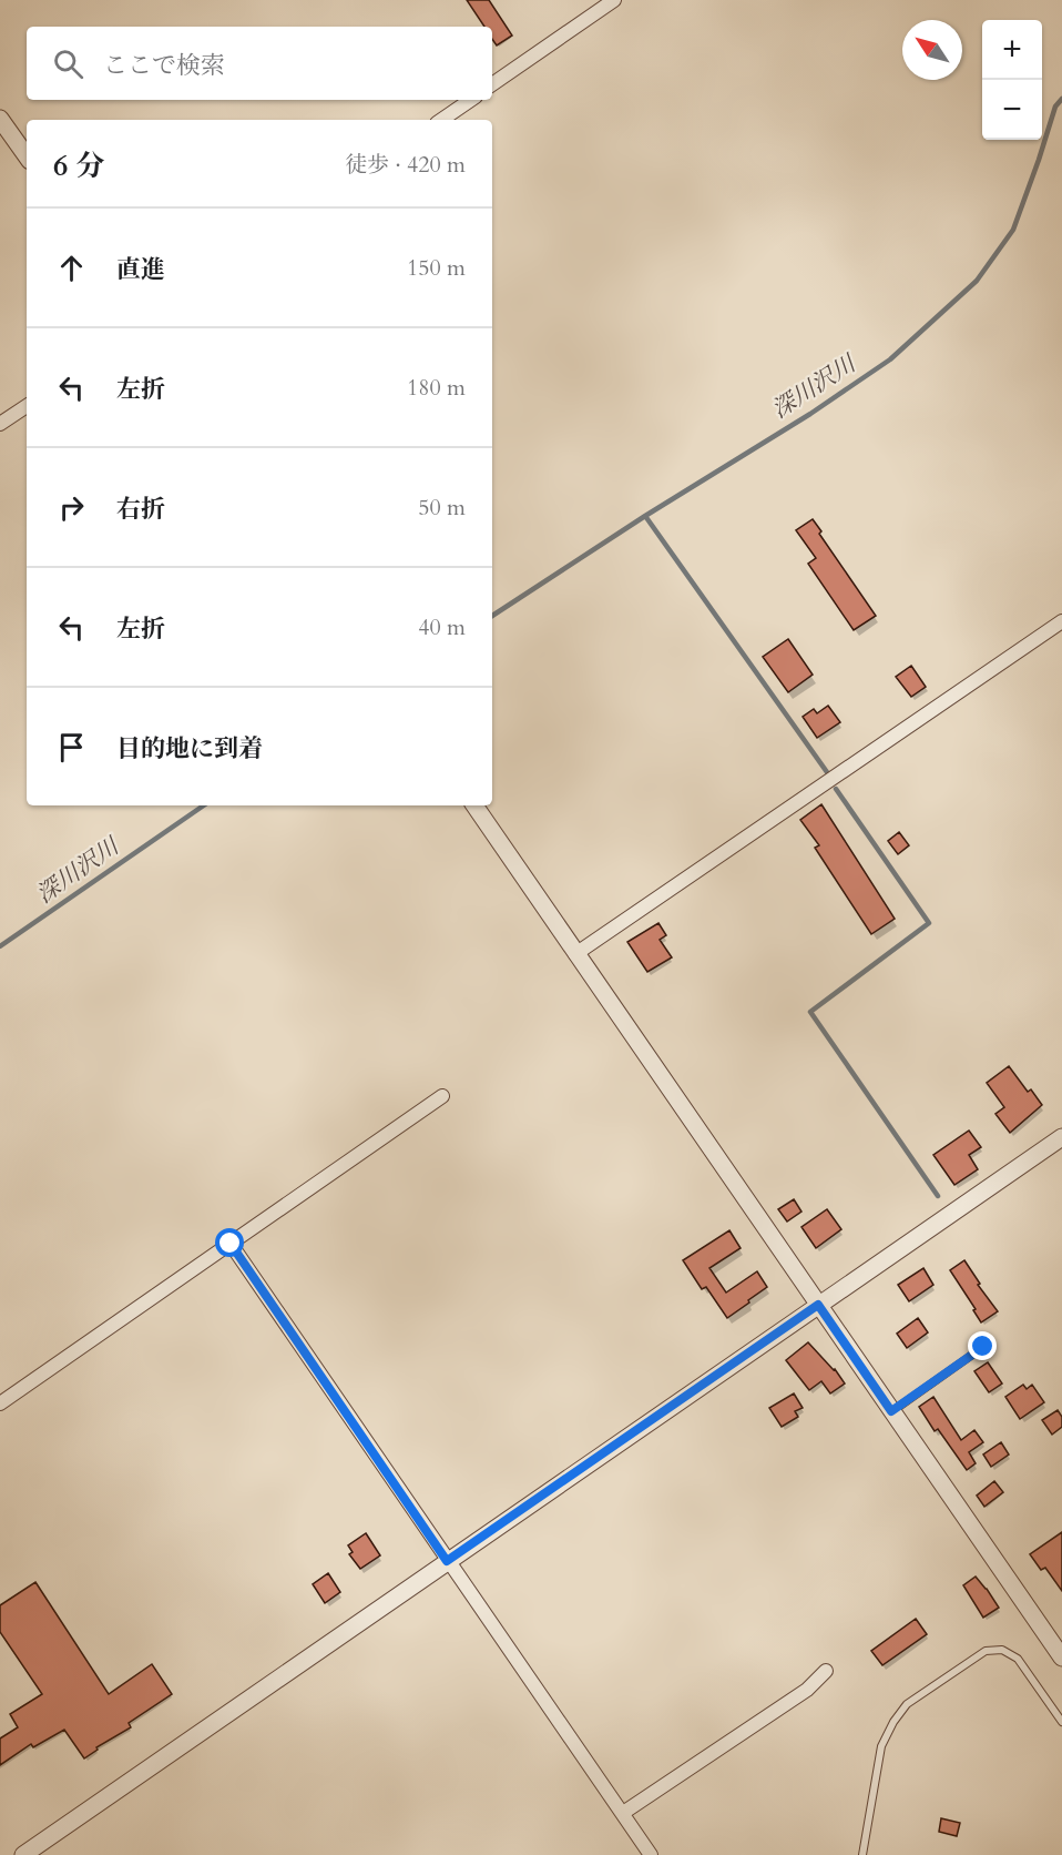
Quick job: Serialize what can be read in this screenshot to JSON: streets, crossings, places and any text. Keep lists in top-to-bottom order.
{
  "water": ["深川沢川"],
  "north": "top left",
  "page": {
    "map_buttons": ["+", "−"],
    "search": "ここで検索",
    "heading": ["6 分", "徒歩 · 420 m"],
    "list": [
      ["直進", "150 m"],
      ["左折", "180 m"],
      ["右折", "50 m"],
      ["左折", "40 m"],
      "目的地に到着"
    ]
  }
}
